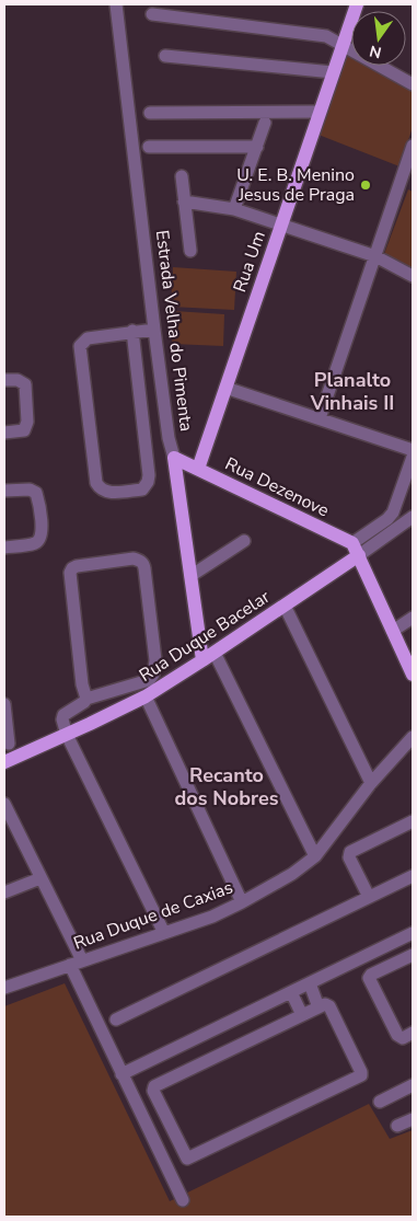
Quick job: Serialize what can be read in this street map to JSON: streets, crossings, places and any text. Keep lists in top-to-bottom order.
{
  "streets": {
    "main road": [
      "Rua Um",
      "Estrada Velha do Pimenta",
      "Rua Dezenove",
      "Rua Duque Bacelar"
    ],
    "street": ["Rua Duque de Caxias"]
  },
  "crossings": [
    ["Rua Um", "Rua Dezenove"],
    ["Estrada Velha do Pimenta", "Rua Dezenove"],
    ["Estrada Velha do Pimenta", "Rua Duque Bacelar"],
    ["Rua Dezenove", "Rua Duque Bacelar"]
  ],
  "districts": ["Planalto Vinhais II", "Recanto dos Nobres"],
  "places": ["U. E. B. Menino Jesus de Praga"],
  "north": "bottom"
}
